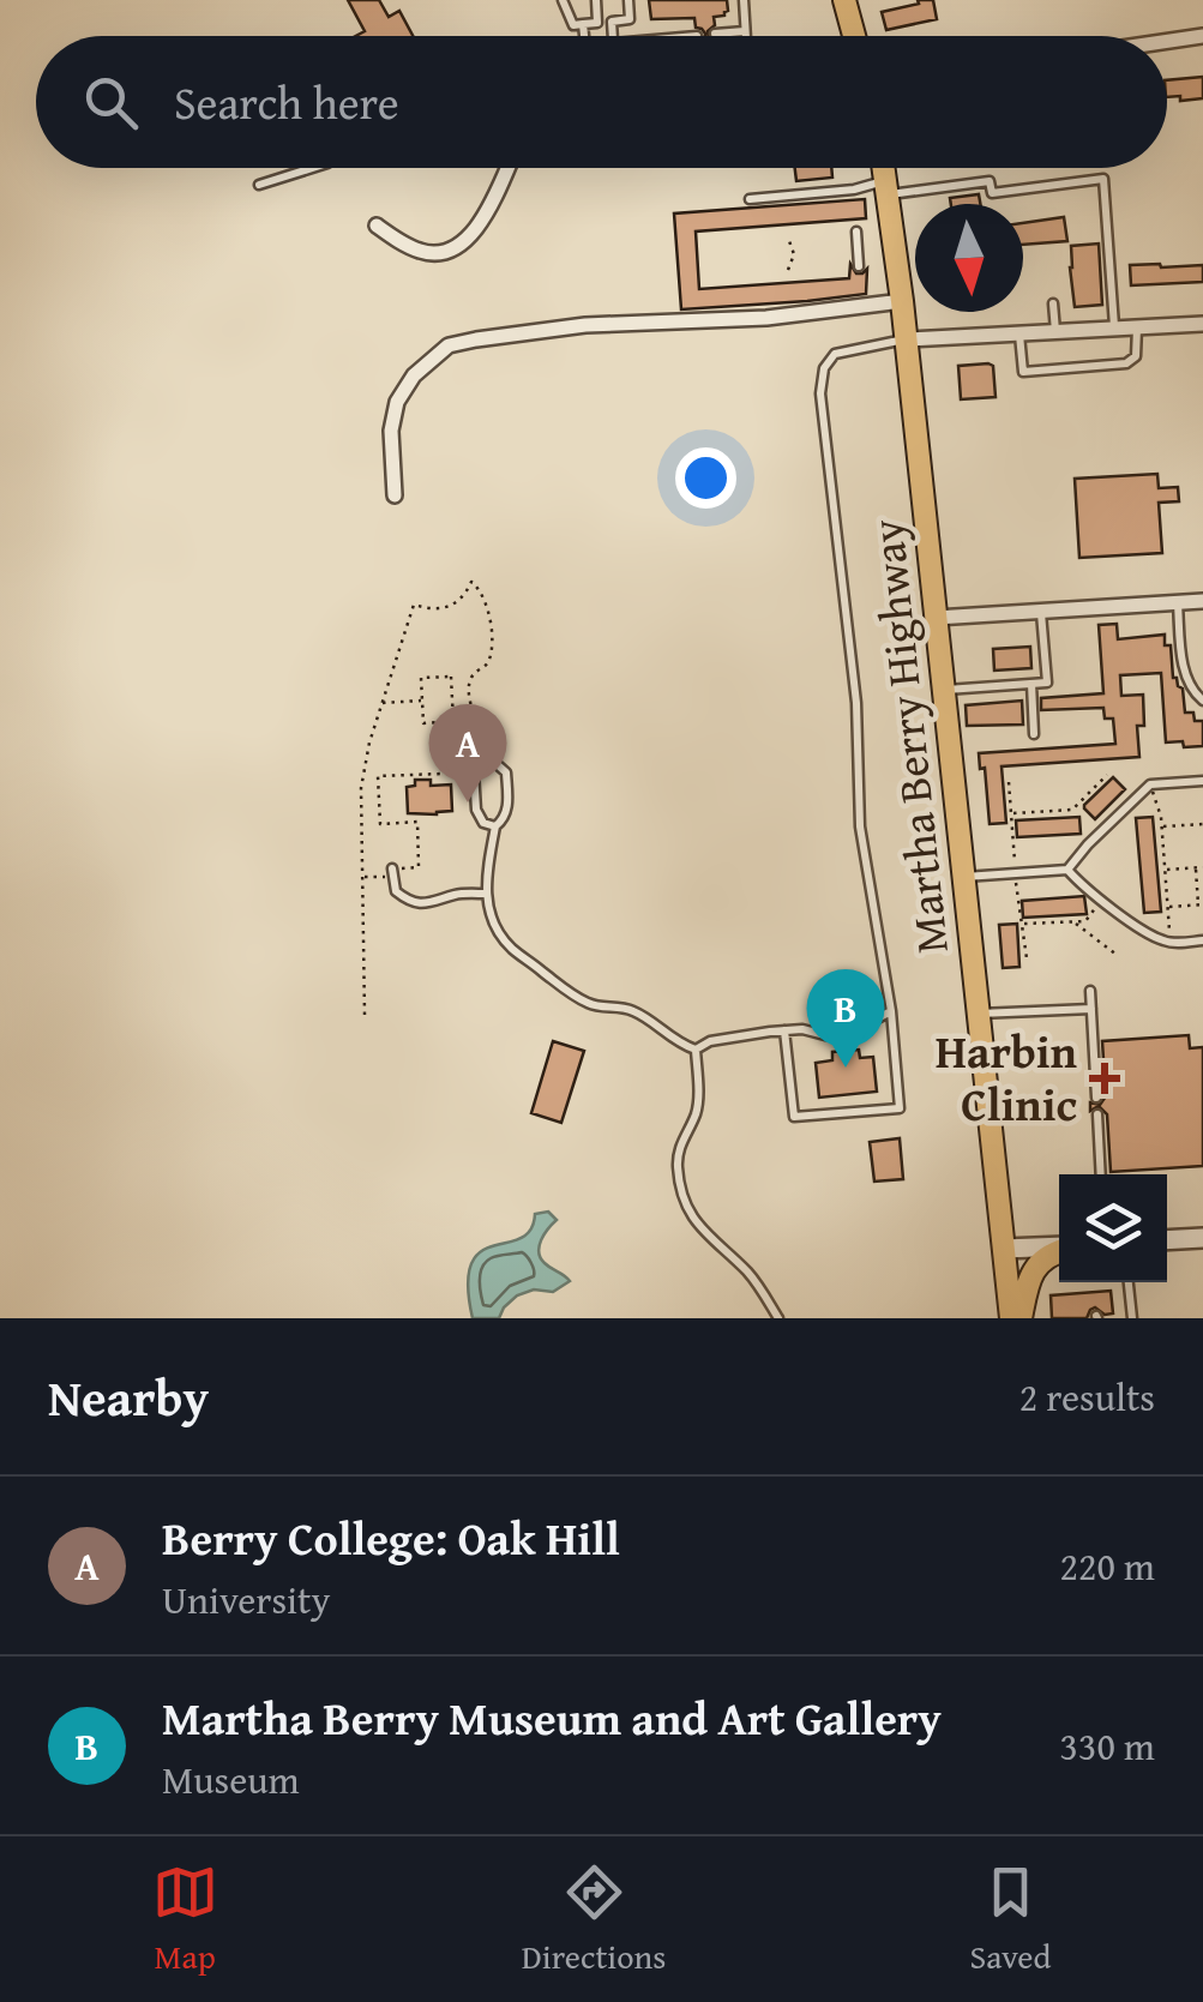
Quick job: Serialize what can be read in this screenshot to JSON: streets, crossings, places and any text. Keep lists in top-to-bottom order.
{
  "streets": {
    "main road": ["Martha Berry Highway"]
  },
  "places": {
    "health": ["Harbin Clinic"]
  },
  "north": "bottom",
  "page": {
    "search": "Search here",
    "pins": ["A", "B"],
    "heading": ["Nearby", "2 results"],
    "list": [
      {
        "mark": "A",
        "name": "Berry College: Oak Hill",
        "note": "University",
        "value": "220 m"
      },
      {
        "mark": "B",
        "name": "Martha Berry Museum and Art Gallery",
        "note": "Museum",
        "value": "330 m"
      }
    ],
    "nav": ["Map", "Directions", "Saved"]
  }
}
